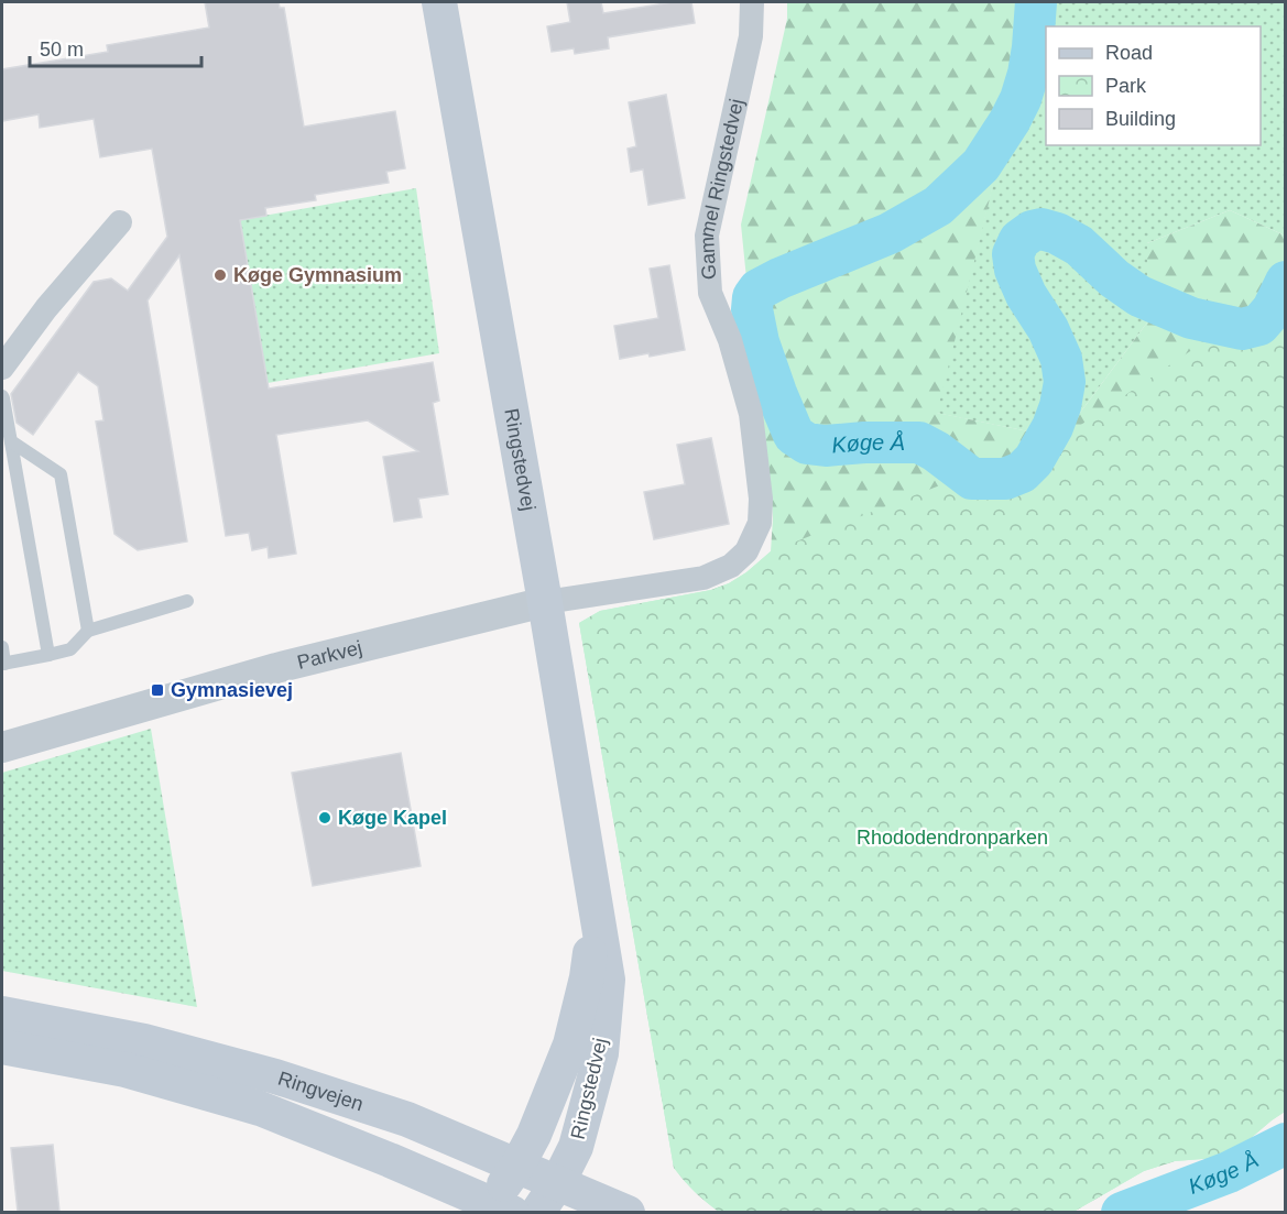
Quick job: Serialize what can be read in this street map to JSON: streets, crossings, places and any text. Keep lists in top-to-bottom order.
{
  "streets": {
    "main road": ["Ringstedvej", "Ringvejen"],
    "street": ["Gammel Ringstedvej", "Parkvej"]
  },
  "crossings": [
    ["Gammel Ringstedvej", "Ringstedvej"],
    ["Gammel Ringstedvej", "Parkvej"],
    ["Ringstedvej", "Parkvej"],
    ["Ringstedvej", "Ringvejen"]
  ],
  "water": ["Køge Å"],
  "parks": ["Rhododendronparken"],
  "places": {
    "other": ["Køge Gymnasium", "Køge Kapel"],
    "transit": ["Gymnasievej"]
  },
  "legend": ["Road", "Park", "Building"],
  "scale_bar": "50 m"
}
